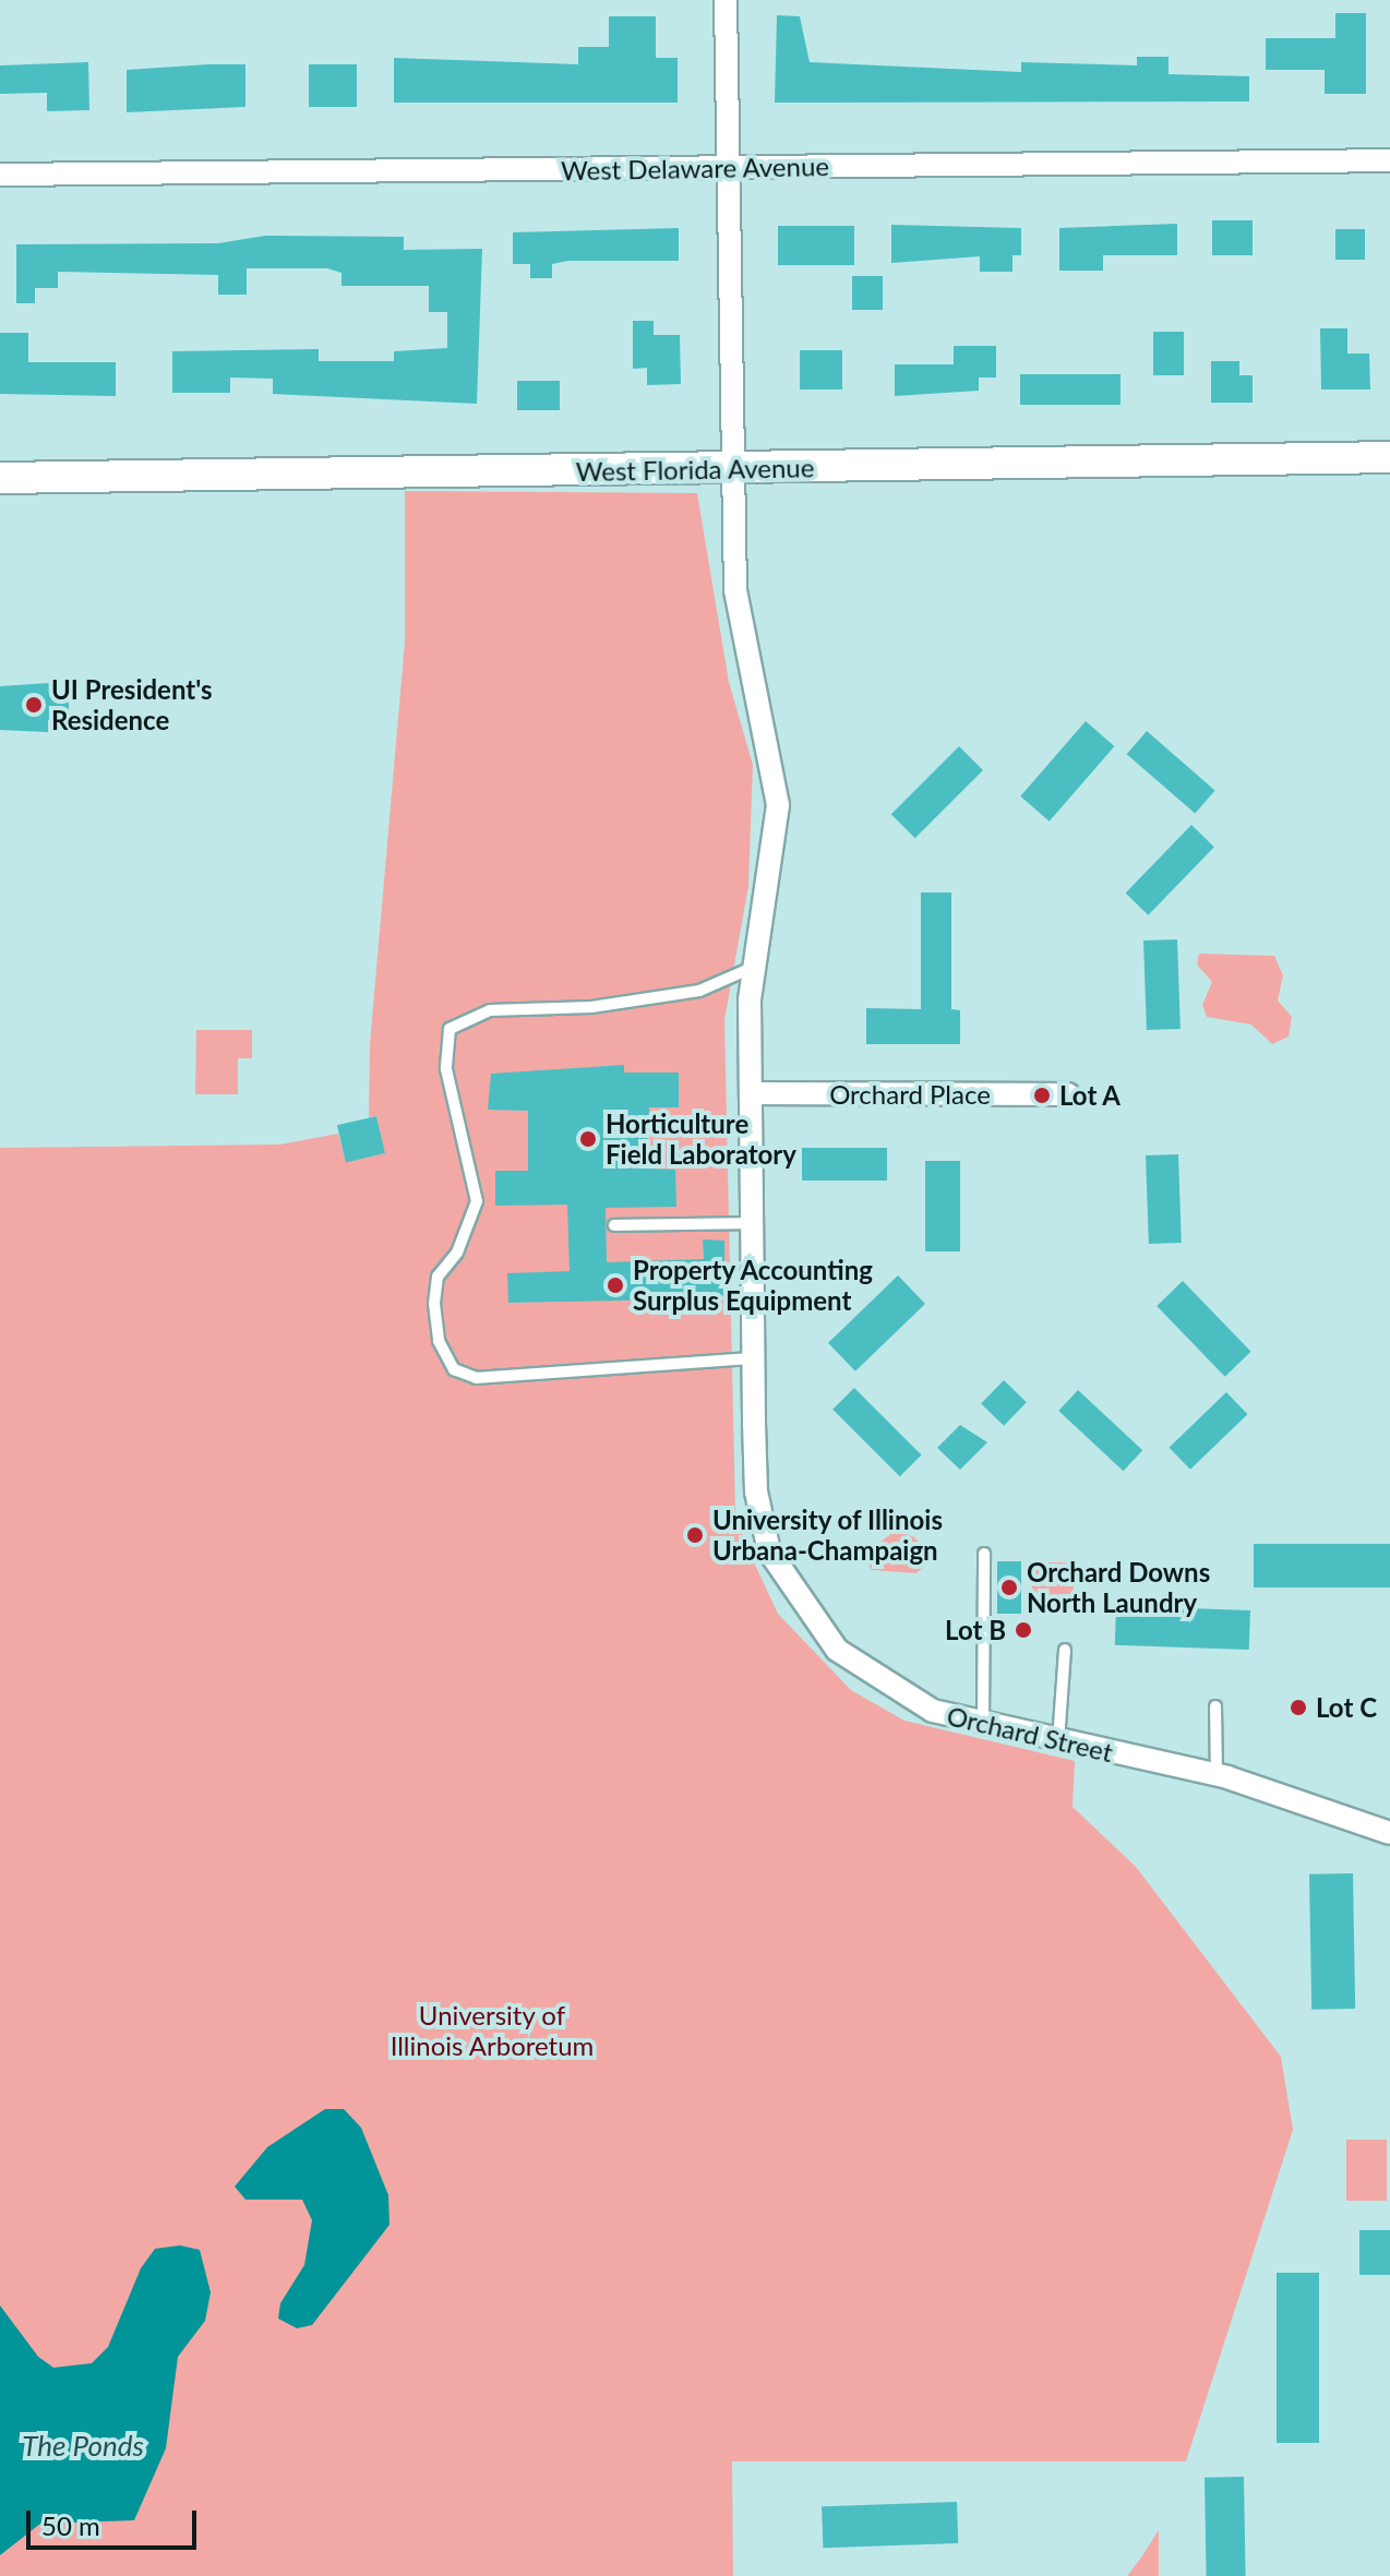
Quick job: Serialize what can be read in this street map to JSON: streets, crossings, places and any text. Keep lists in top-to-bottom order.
{
  "streets": {
    "main road": ["West Florida Avenue"],
    "street": ["West Delaware Avenue", "Orchard Place", "Orchard Street"]
  },
  "crossings": [
    ["West Delaware Avenue", "Orchard Street"],
    ["West Florida Avenue", "Orchard Street"],
    ["Orchard Place", "Orchard Street"]
  ],
  "water": ["The Ponds"],
  "parks": ["University of Illinois Arboretum"],
  "places": [
    "UI President's Residence",
    "Lot A",
    "Horticulture Field Laboratory",
    "Property Accounting Surplus Equipment",
    "University of Illinois Urbana-Champaign",
    "Orchard Downs North Laundry",
    "Lot B",
    "Lot C"
  ],
  "scale_bar": "50 m"
}
